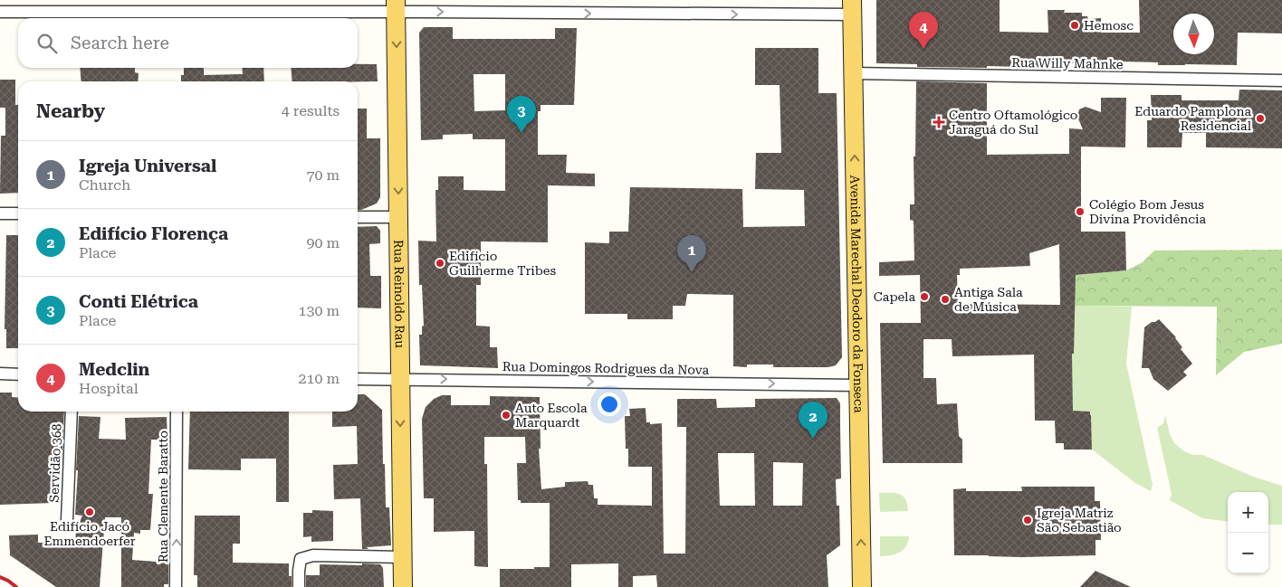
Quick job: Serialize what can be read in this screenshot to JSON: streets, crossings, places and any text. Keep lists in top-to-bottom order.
{
  "streets": {
    "main road": ["Rua Reinoldo Rau", "Avenida Marechal Deodoro da Fonseca"],
    "street": [
      "Rua Willy Mahnke",
      "Rua Domingos Rodrigues da Nova",
      "Servidão 368",
      "Rua Clemente Baratto"
    ]
  },
  "crossings": [
    ["Rua Willy Mahnke", "Avenida Marechal Deodoro da Fonseca"],
    ["Rua Reinoldo Rau", "Rua Domingos Rodrigues da Nova"],
    ["Avenida Marechal Deodoro da Fonseca", "Rua Domingos Rodrigues da Nova"]
  ],
  "one_way": [
    "Rua Reinoldo Rau",
    "Avenida Marechal Deodoro da Fonseca",
    "Rua Domingos Rodrigues da Nova",
    "Rua Clemente Baratto"
  ],
  "places": {
    "other": [
      "Hemosc",
      "Eduardo Pamplona Residencial",
      "Colégio Bom Jesus Divina Providência",
      "Edifício Guilherme Tribes",
      "Capela",
      "Antiga Sala de Música",
      "Auto Escola Marquardt",
      "Edifício Jacó Emmendoerfer",
      "Igreja Matriz São Sebastião"
    ],
    "health": ["Centro Oftamológico Jaraguá do Sul"]
  },
  "north": "bottom",
  "page": {
    "pins": [
      "4",
      "3",
      "1",
      "2"
    ],
    "search": "Search here",
    "heading": ["Nearby", "4 results"],
    "list": [
      {
        "mark": "1",
        "name": "Igreja Universal",
        "note": "Church",
        "value": "70 m"
      },
      {
        "mark": "2",
        "name": "Edifício Florença",
        "note": "Place",
        "value": "90 m"
      },
      {
        "mark": "3",
        "name": "Conti Elétrica",
        "note": "Place",
        "value": "130 m"
      },
      {
        "mark": "4",
        "name": "Medclin",
        "note": "Hospital",
        "value": "210 m"
      }
    ],
    "map_buttons": ["+", "−"]
  }
}
